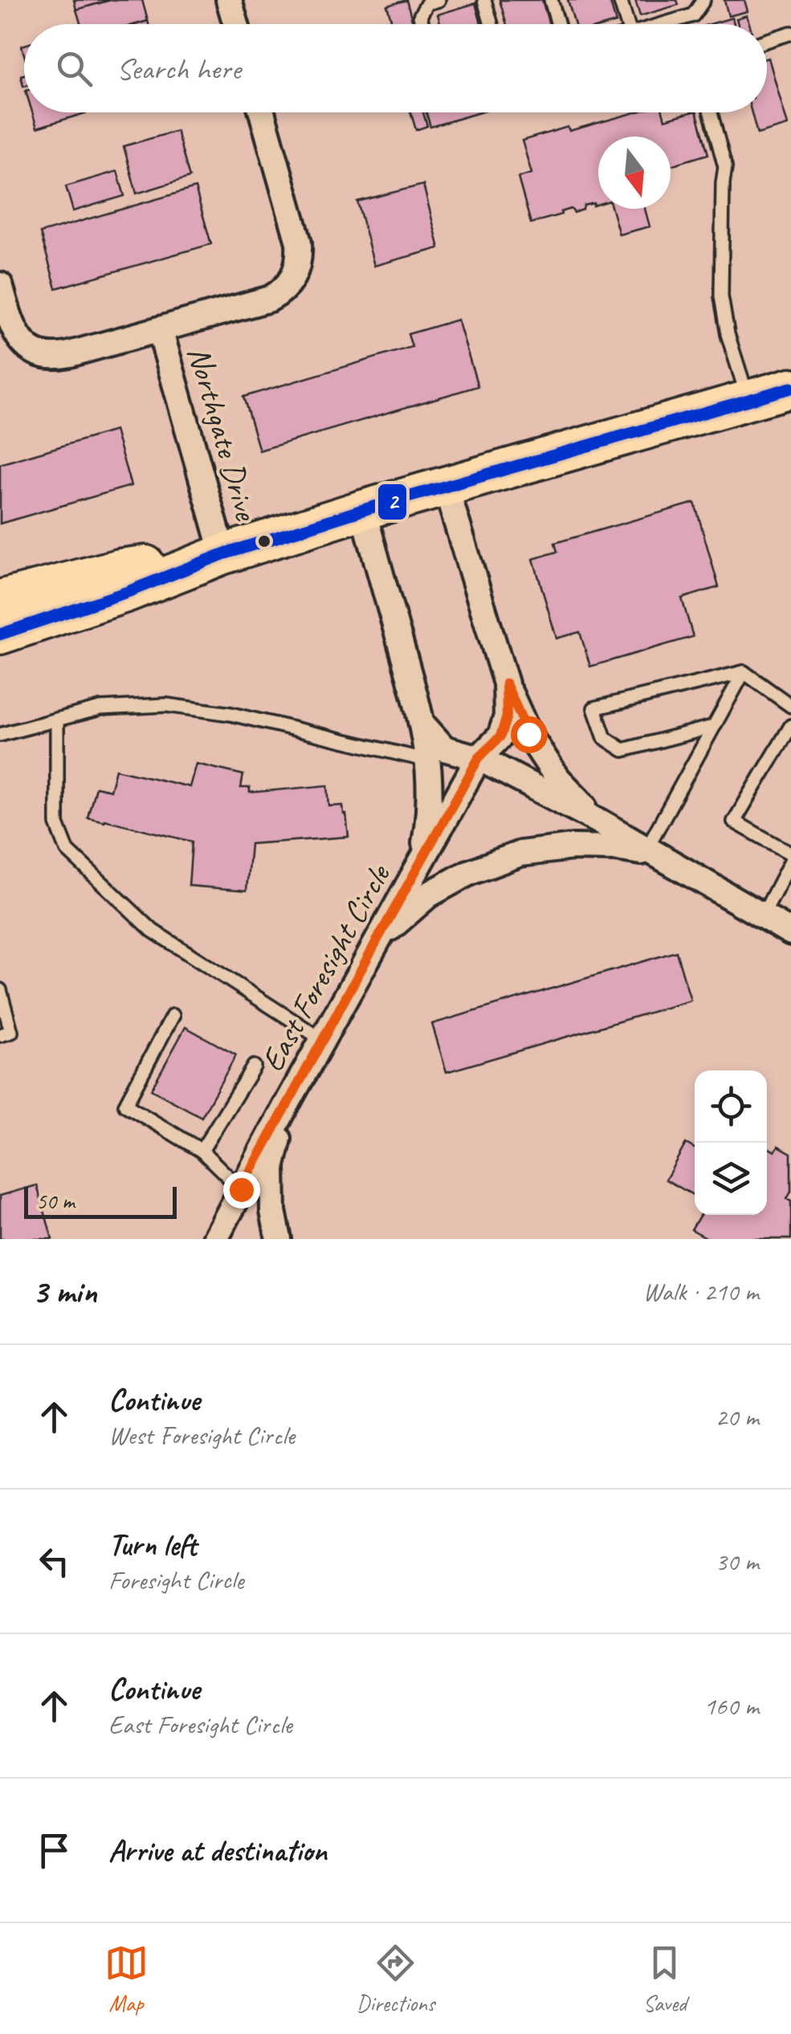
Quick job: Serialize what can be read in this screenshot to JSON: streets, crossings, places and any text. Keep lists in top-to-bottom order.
{
  "streets": {
    "street": ["Northgate Drive", "East Foresight Circle"]
  },
  "lines": ["transit line 2"],
  "scale_bar": "50 m",
  "north": "bottom",
  "page": {
    "search": "Search here",
    "scale": "50 m",
    "heading": ["3 min", "Walk · 210 m"],
    "list": [
      ["Continue", "West Foresight Circle", "20 m"],
      ["Turn left", "Foresight Circle", "30 m"],
      ["Continue", "East Foresight Circle", "160 m"],
      "Arrive at destination"
    ],
    "nav": ["Map", "Directions", "Saved"]
  }
}
